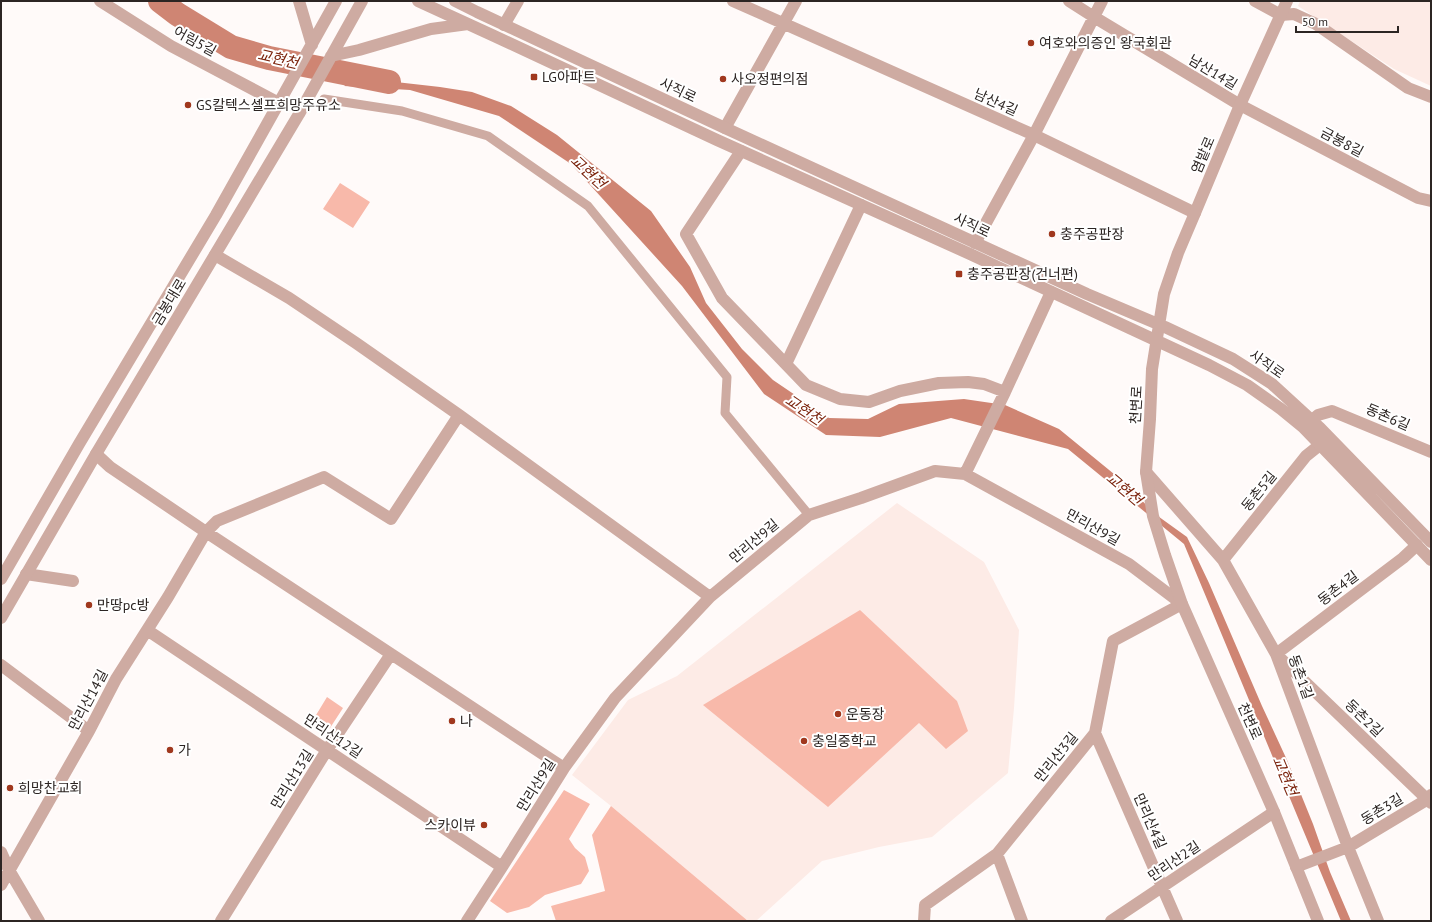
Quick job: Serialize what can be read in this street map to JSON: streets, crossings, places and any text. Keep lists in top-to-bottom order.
{
  "streets": {
    "street": [
      "어림5길",
      "남산14길",
      "사직로",
      "남산4길",
      "금봉8길",
      "염밭로",
      "금봉대로",
      "천변로",
      "동촌6길",
      "동촌5길",
      "만리산9길",
      "동촌4길",
      "동촌1길",
      "만리산14길",
      "동촌2길",
      "만리산12길",
      "만리산3길",
      "만리산13길",
      "동촌3길",
      "만리산4길",
      "만리산2길"
    ]
  },
  "crossings": [
    ["어림5길", "금봉대로"],
    ["남산14길", "금봉8길"],
    ["남산14길", "염밭로"],
    ["사직로", "염밭로"],
    ["사직로", "천변로"],
    ["사직로", "동촌6길"],
    ["사직로", "동촌5길"],
    ["사직로", "동촌4길"],
    ["남산4길", "염밭로"],
    ["금봉8길", "염밭로"],
    ["염밭로", "천변로"],
    ["천변로", "만리산9길"],
    ["천변로", "동촌1길"],
    ["천변로", "만리산3길"],
    ["천변로", "동촌3길"],
    ["천변로", "만리산2길"],
    ["동촌5길", "동촌1길"],
    ["만리산9길", "만리산12길"],
    ["만리산9길", "만리산3길"],
    ["동촌4길", "동촌1길"],
    ["동촌4길", "동촌2길"],
    ["동촌1길", "동촌2길"],
    ["동촌1길", "동촌3길"],
    ["만리산14길", "만리산12길"],
    ["동촌2길", "동촌3길"],
    ["만리산12길", "만리산13길"],
    ["만리산3길", "만리산4길"],
    ["만리산4길", "만리산2길"]
  ],
  "water": ["교현천"],
  "places": {
    "other": [
      "여호와의증인 왕국회관",
      "사오정편의점",
      "GS칼텍스셀프희망주유소",
      "충주공판장",
      "만땅pc방",
      "운동장",
      "나",
      "충일중학교",
      "가",
      "희망찬교회",
      "스카이뷰"
    ],
    "transit": ["LG아파트", "충주공판장(건너편)"]
  },
  "scale_bar": "50 m"
}
